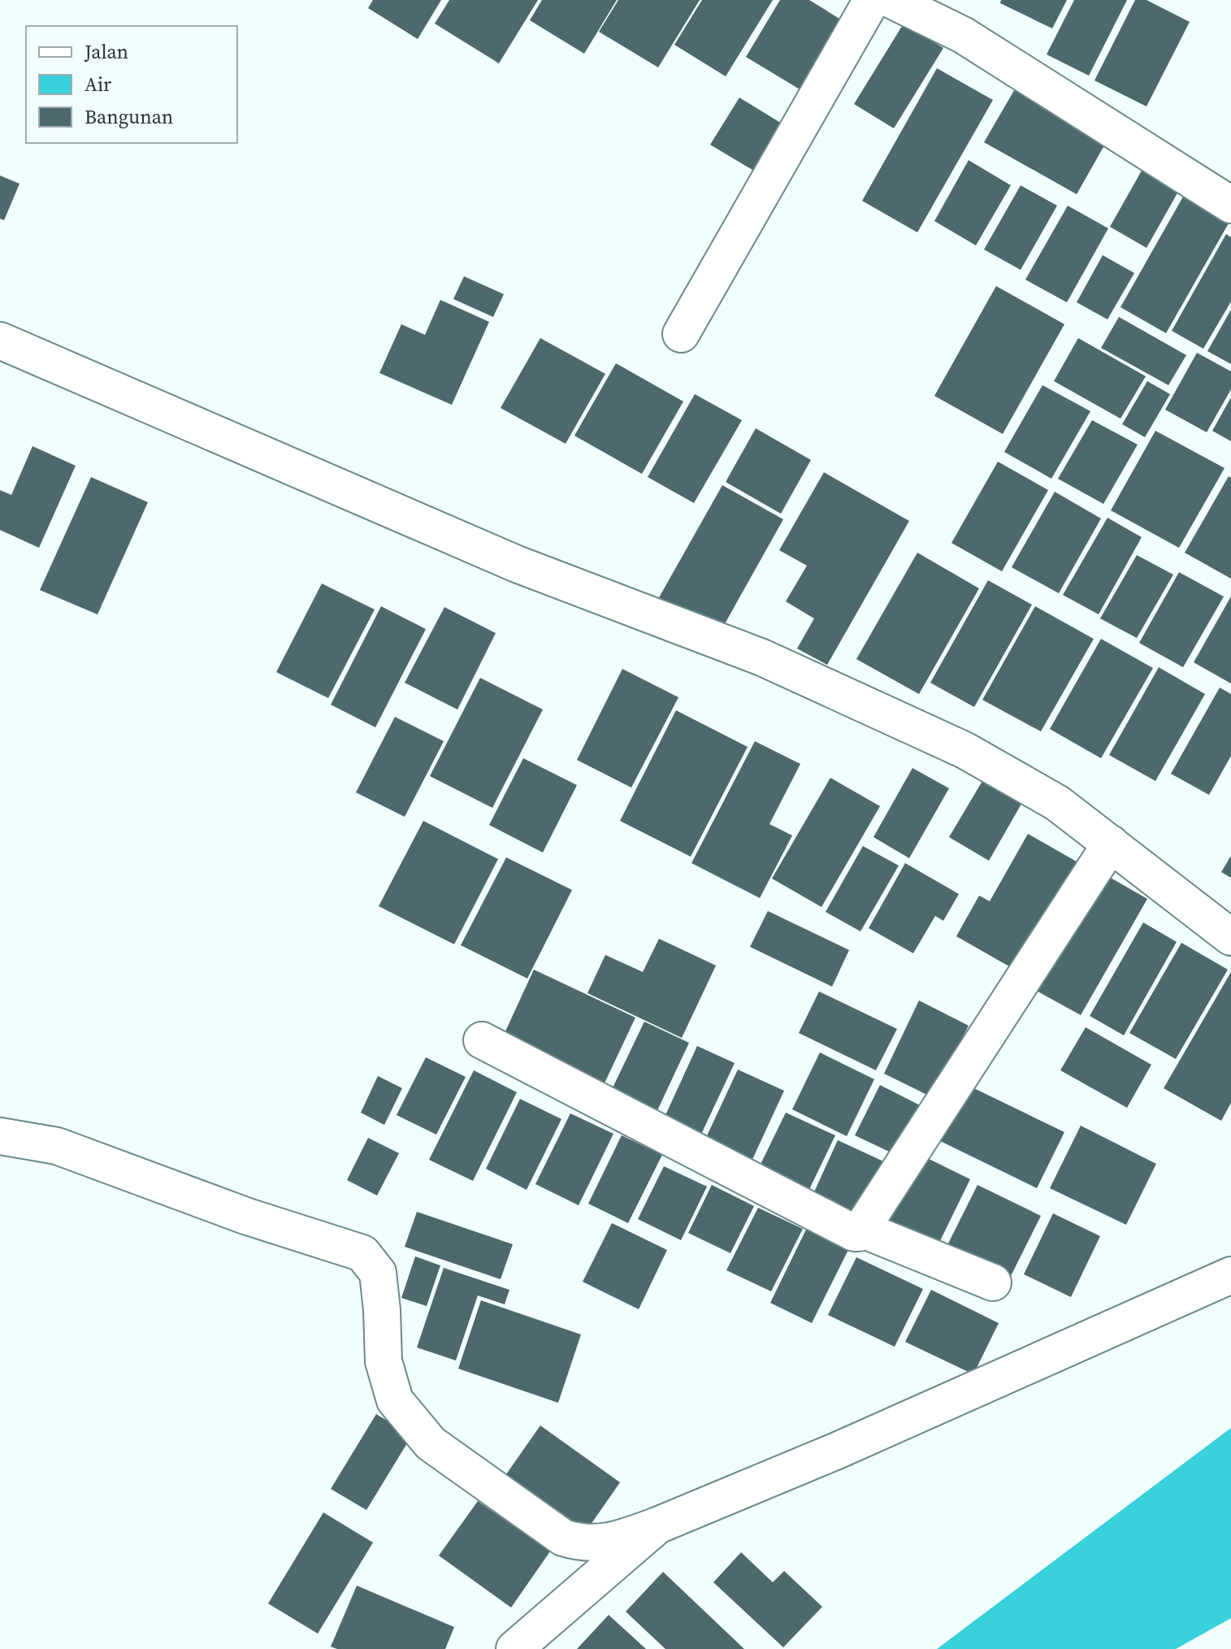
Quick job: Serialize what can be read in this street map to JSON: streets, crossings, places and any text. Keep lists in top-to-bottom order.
{
  "legend": ["Jalan", "Air", "Bangunan"]
}
